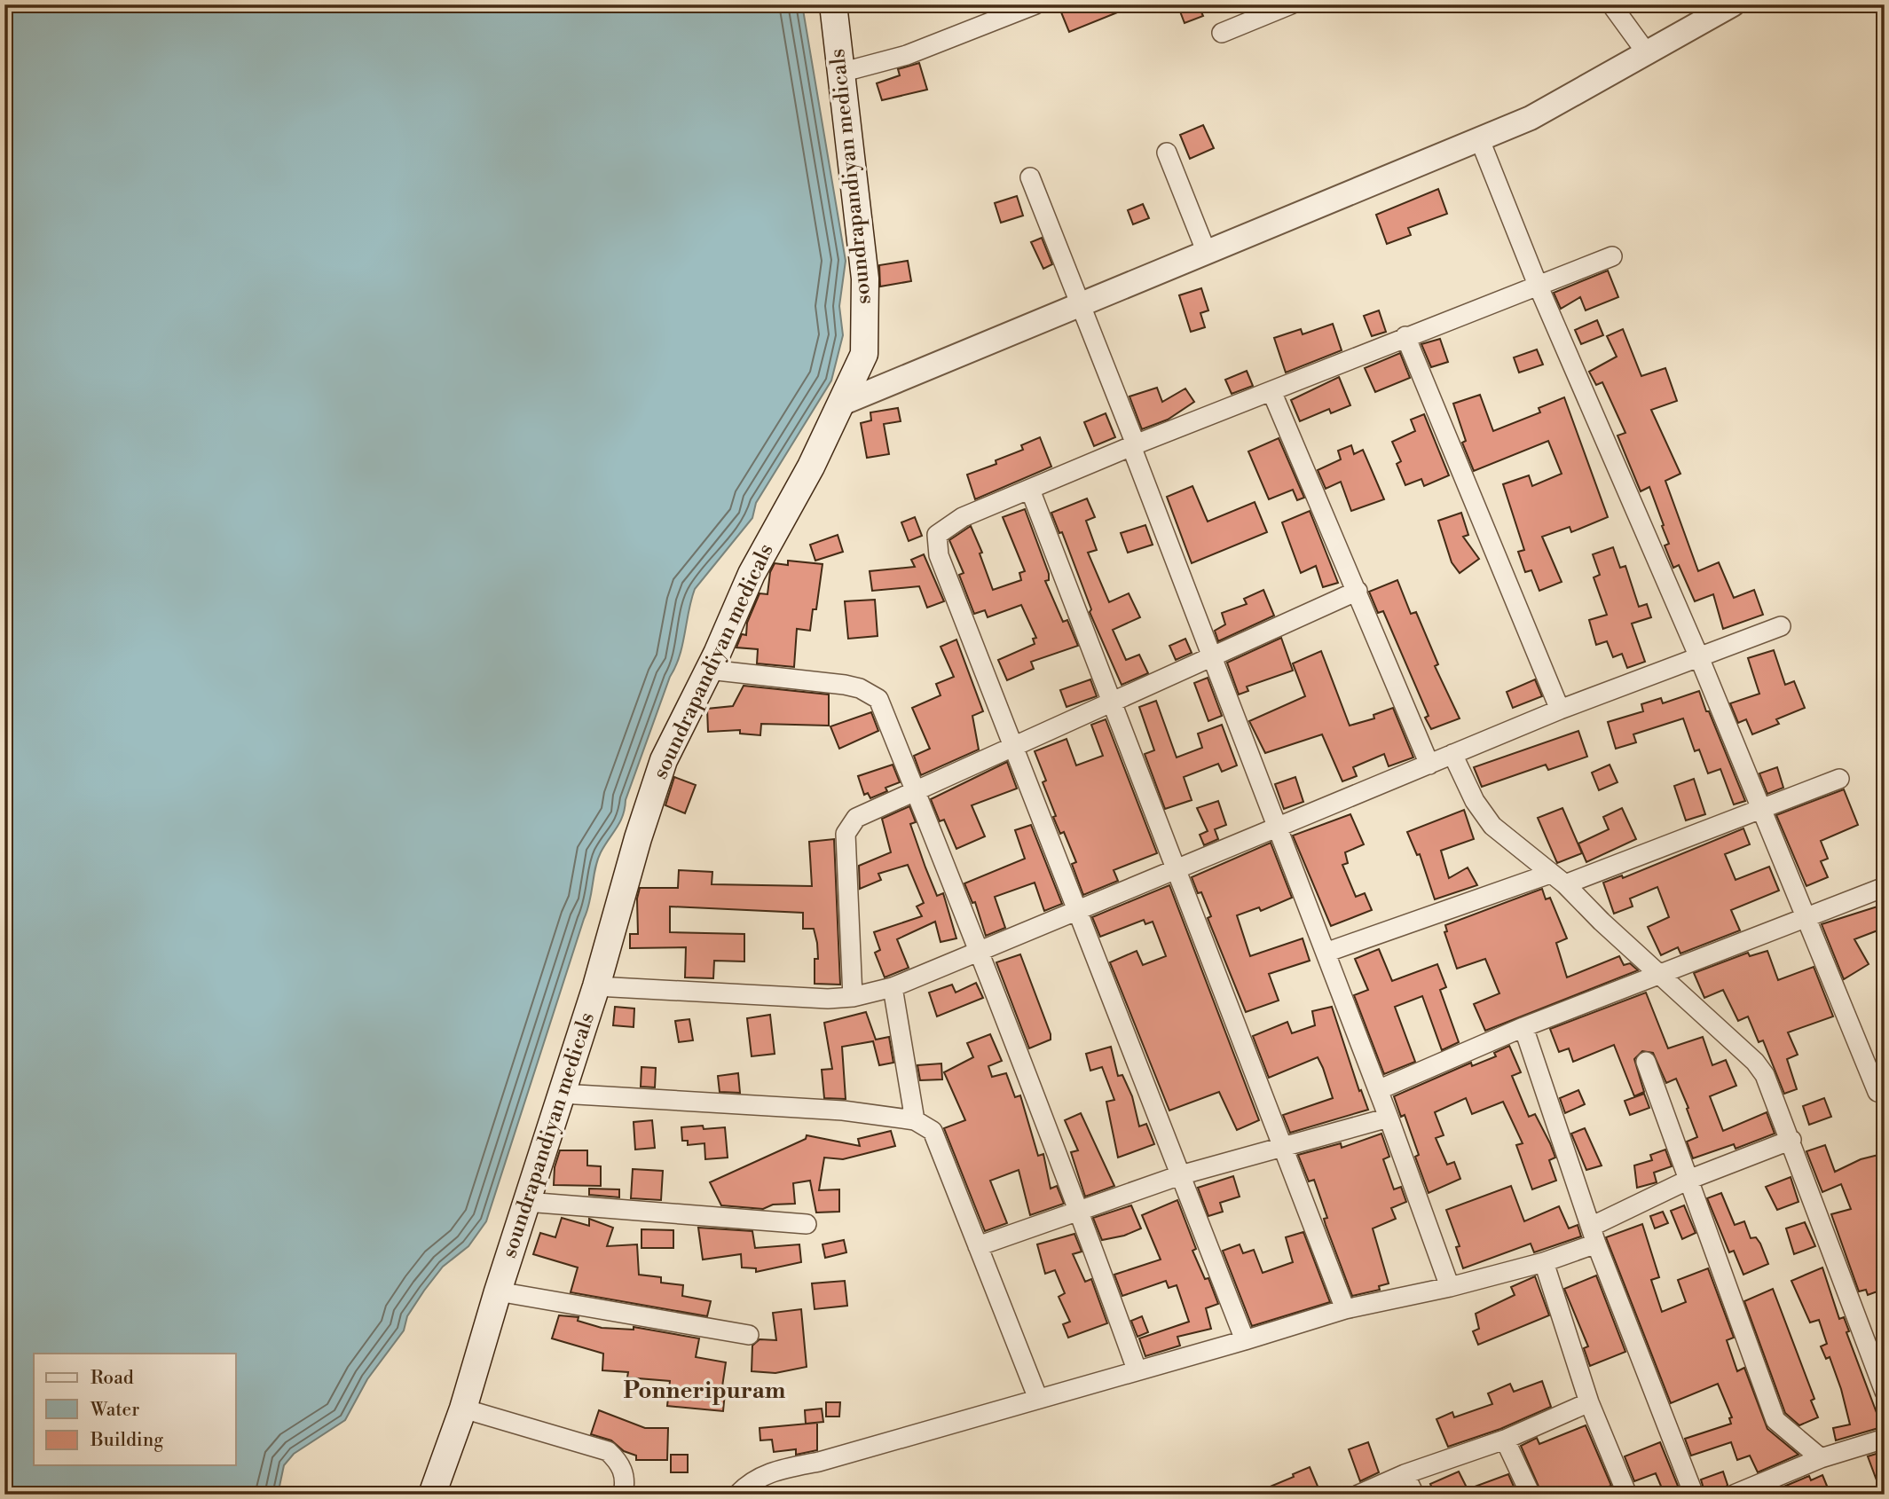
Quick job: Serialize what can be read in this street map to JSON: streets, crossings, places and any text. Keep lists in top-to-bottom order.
{
  "streets": {
    "main road": ["soundrapandiyan medicals"]
  },
  "districts": ["Ponneripuram"],
  "legend": ["Road", "Water", "Building"]
}
